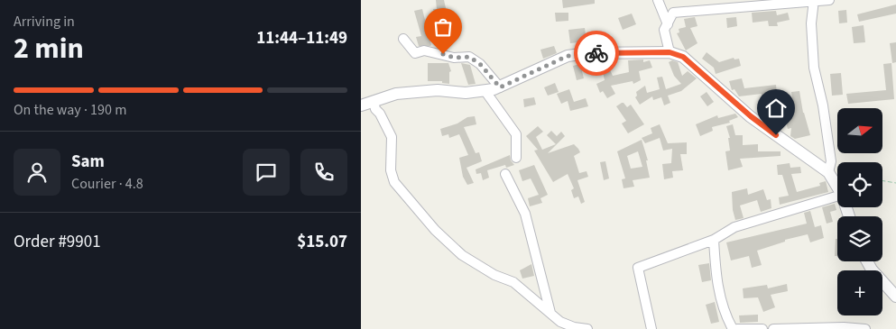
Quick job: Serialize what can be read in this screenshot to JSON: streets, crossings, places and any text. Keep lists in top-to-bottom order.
{
  "north": "right",
  "page": {
    "heading": ["2 min", "Arriving in", "11:44–11:49"],
    "panel": [
      "Sam",
      "Courier · 4.8",
      "Order #9901",
      "$15.07"
    ],
    "bar": "On the way · 190 m",
    "map_buttons": "+"
  }
}
